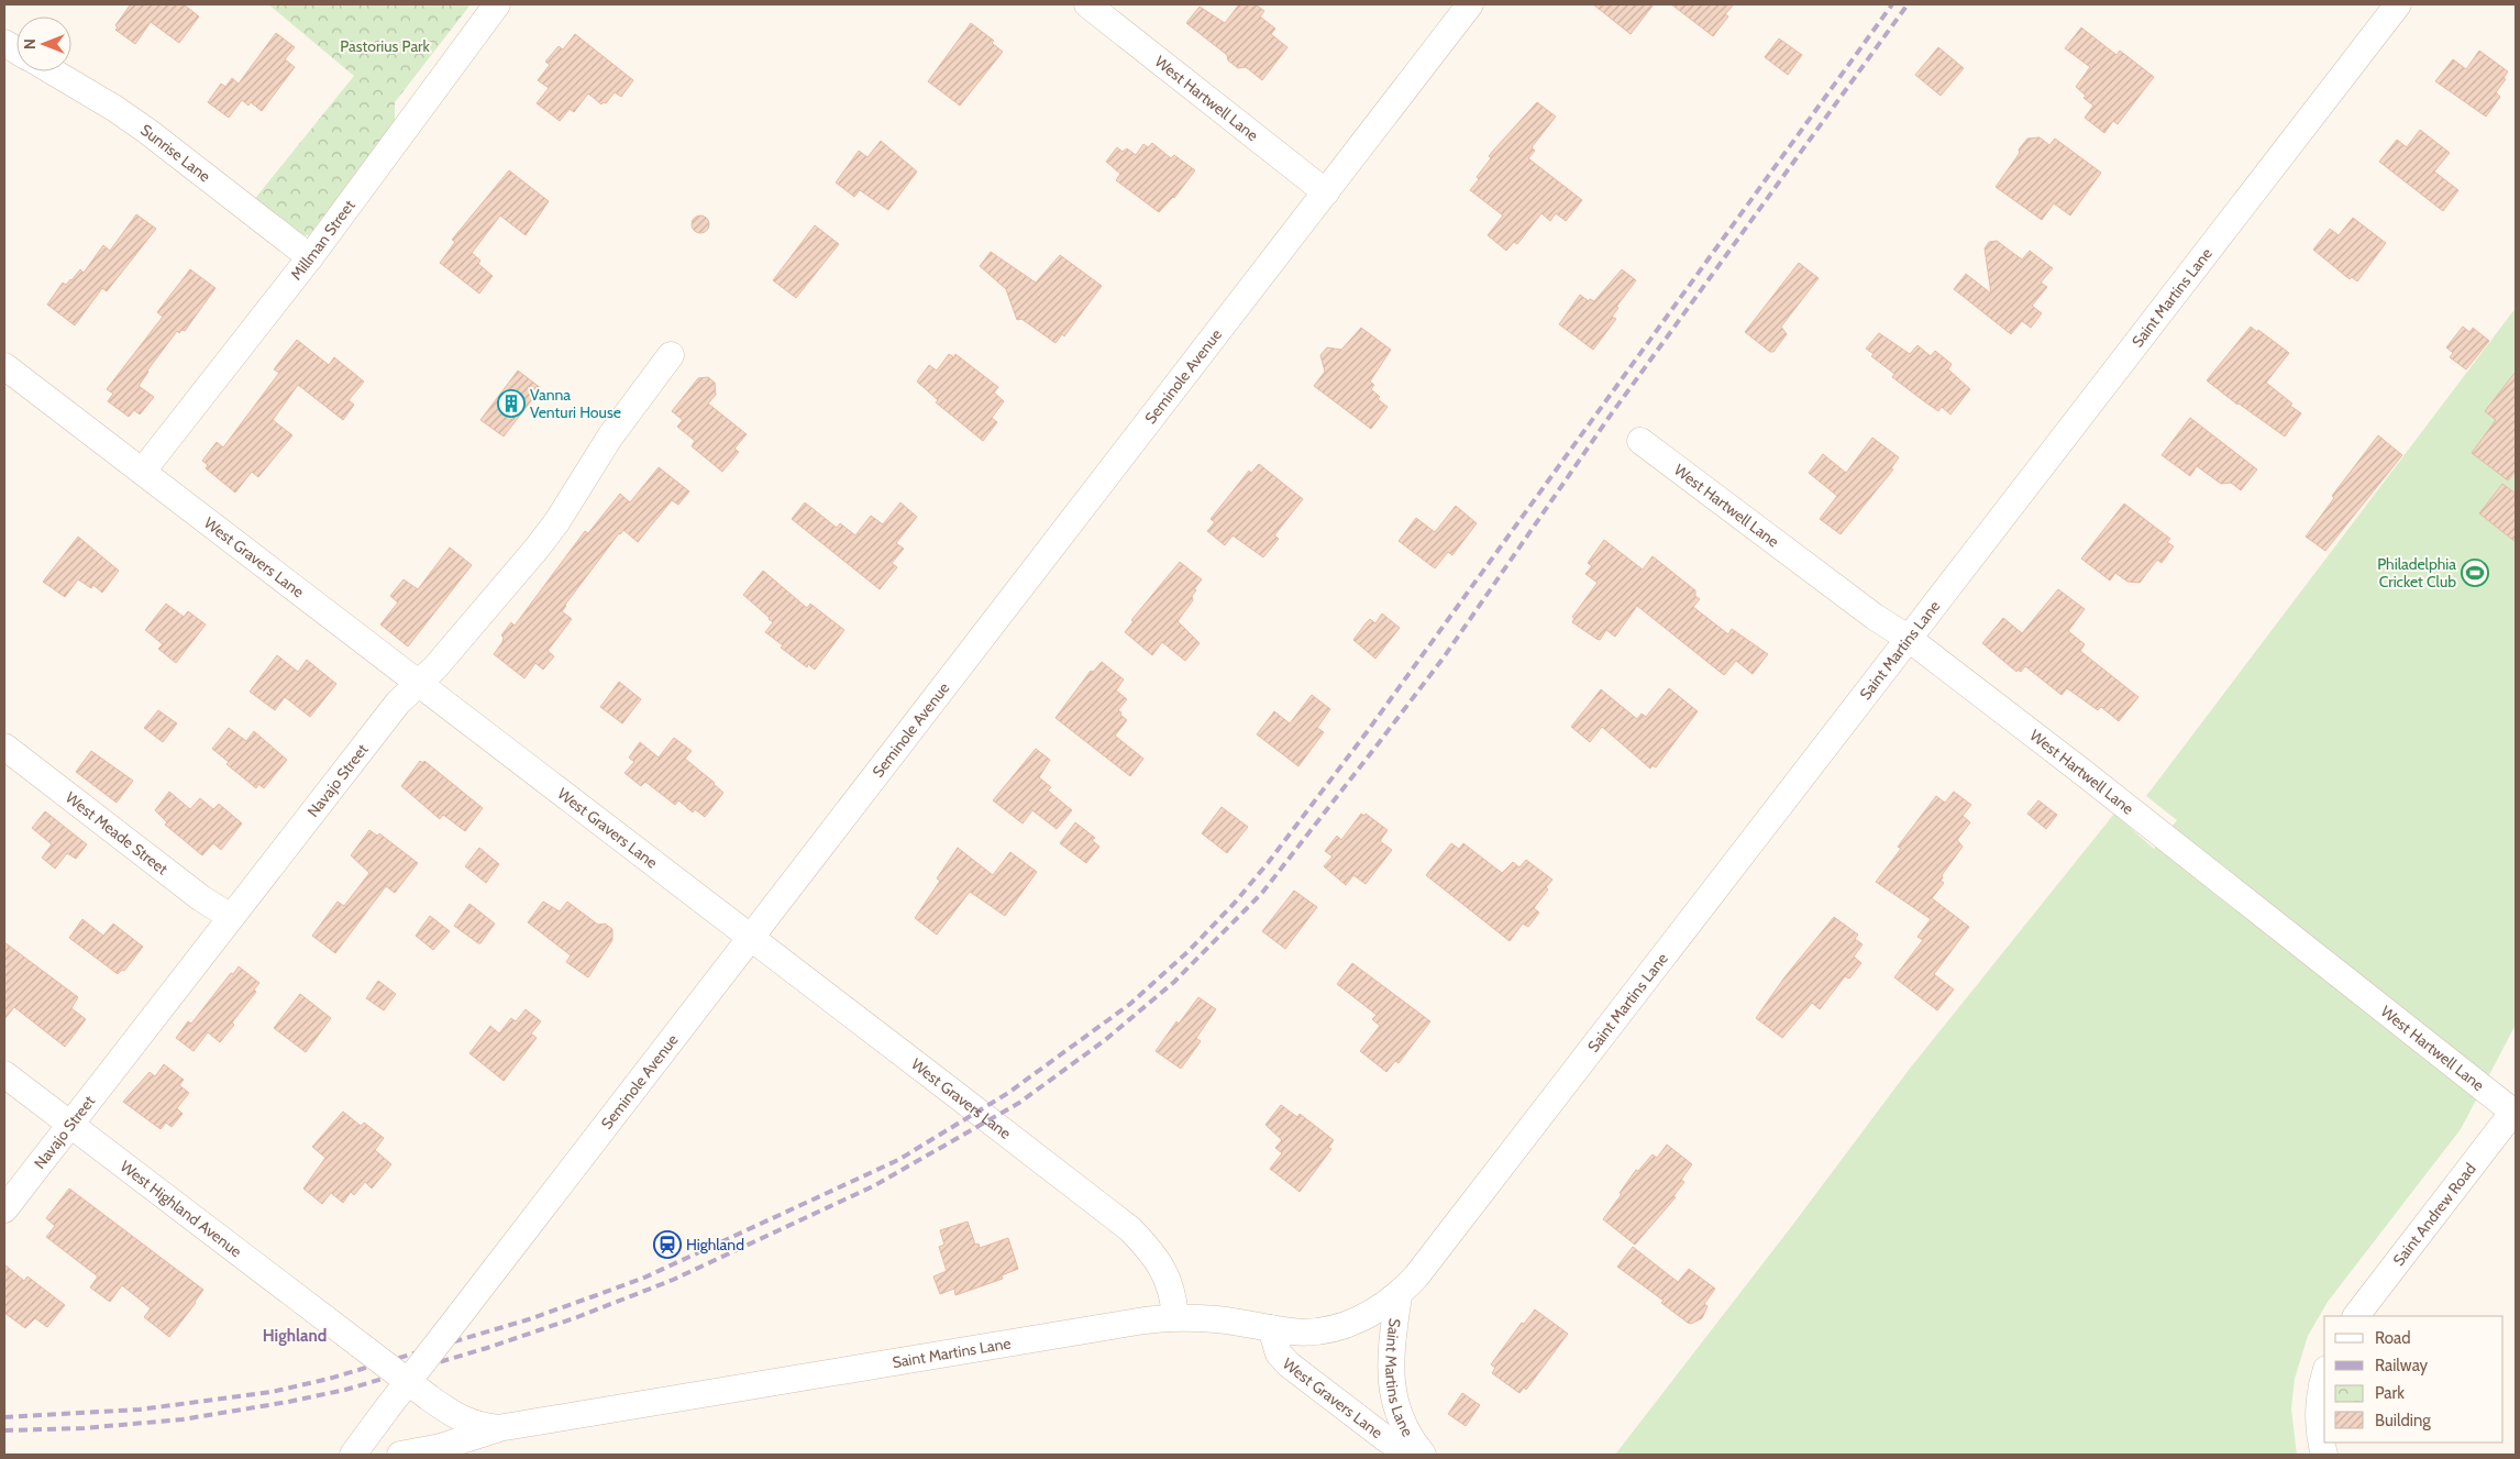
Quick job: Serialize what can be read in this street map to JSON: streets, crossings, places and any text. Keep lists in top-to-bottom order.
{
  "streets": {
    "street": [
      "West Hartwell Lane",
      "Sunrise Lane",
      "Millman Street",
      "Saint Martins Lane",
      "Seminole Avenue",
      "West Gravers Lane",
      "Navajo Street",
      "West Meade Street",
      "West Highland Avenue",
      "Saint Andrew Road"
    ]
  },
  "crossings": [
    ["West Hartwell Lane", "Saint Martins Lane"],
    ["West Hartwell Lane", "Seminole Avenue"],
    ["West Hartwell Lane", "Saint Andrew Road"],
    ["Sunrise Lane", "Millman Street"],
    ["Millman Street", "West Gravers Lane"],
    ["Saint Martins Lane", "Seminole Avenue"],
    ["Saint Martins Lane", "West Gravers Lane"],
    ["Saint Martins Lane", "West Highland Avenue"],
    ["Seminole Avenue", "West Gravers Lane"],
    ["West Gravers Lane", "Navajo Street"],
    ["Navajo Street", "West Meade Street"],
    ["Navajo Street", "West Highland Avenue"]
  ],
  "districts": ["Highland"],
  "parks": ["Pastorius Park"],
  "places": {
    "building": ["Vanna Venturi House"],
    "sports": ["Philadelphia Cricket Club"],
    "station": ["Highland"]
  },
  "legend": [
    "Road",
    "Railway",
    "Park",
    "Building"
  ],
  "north": "left"
}
